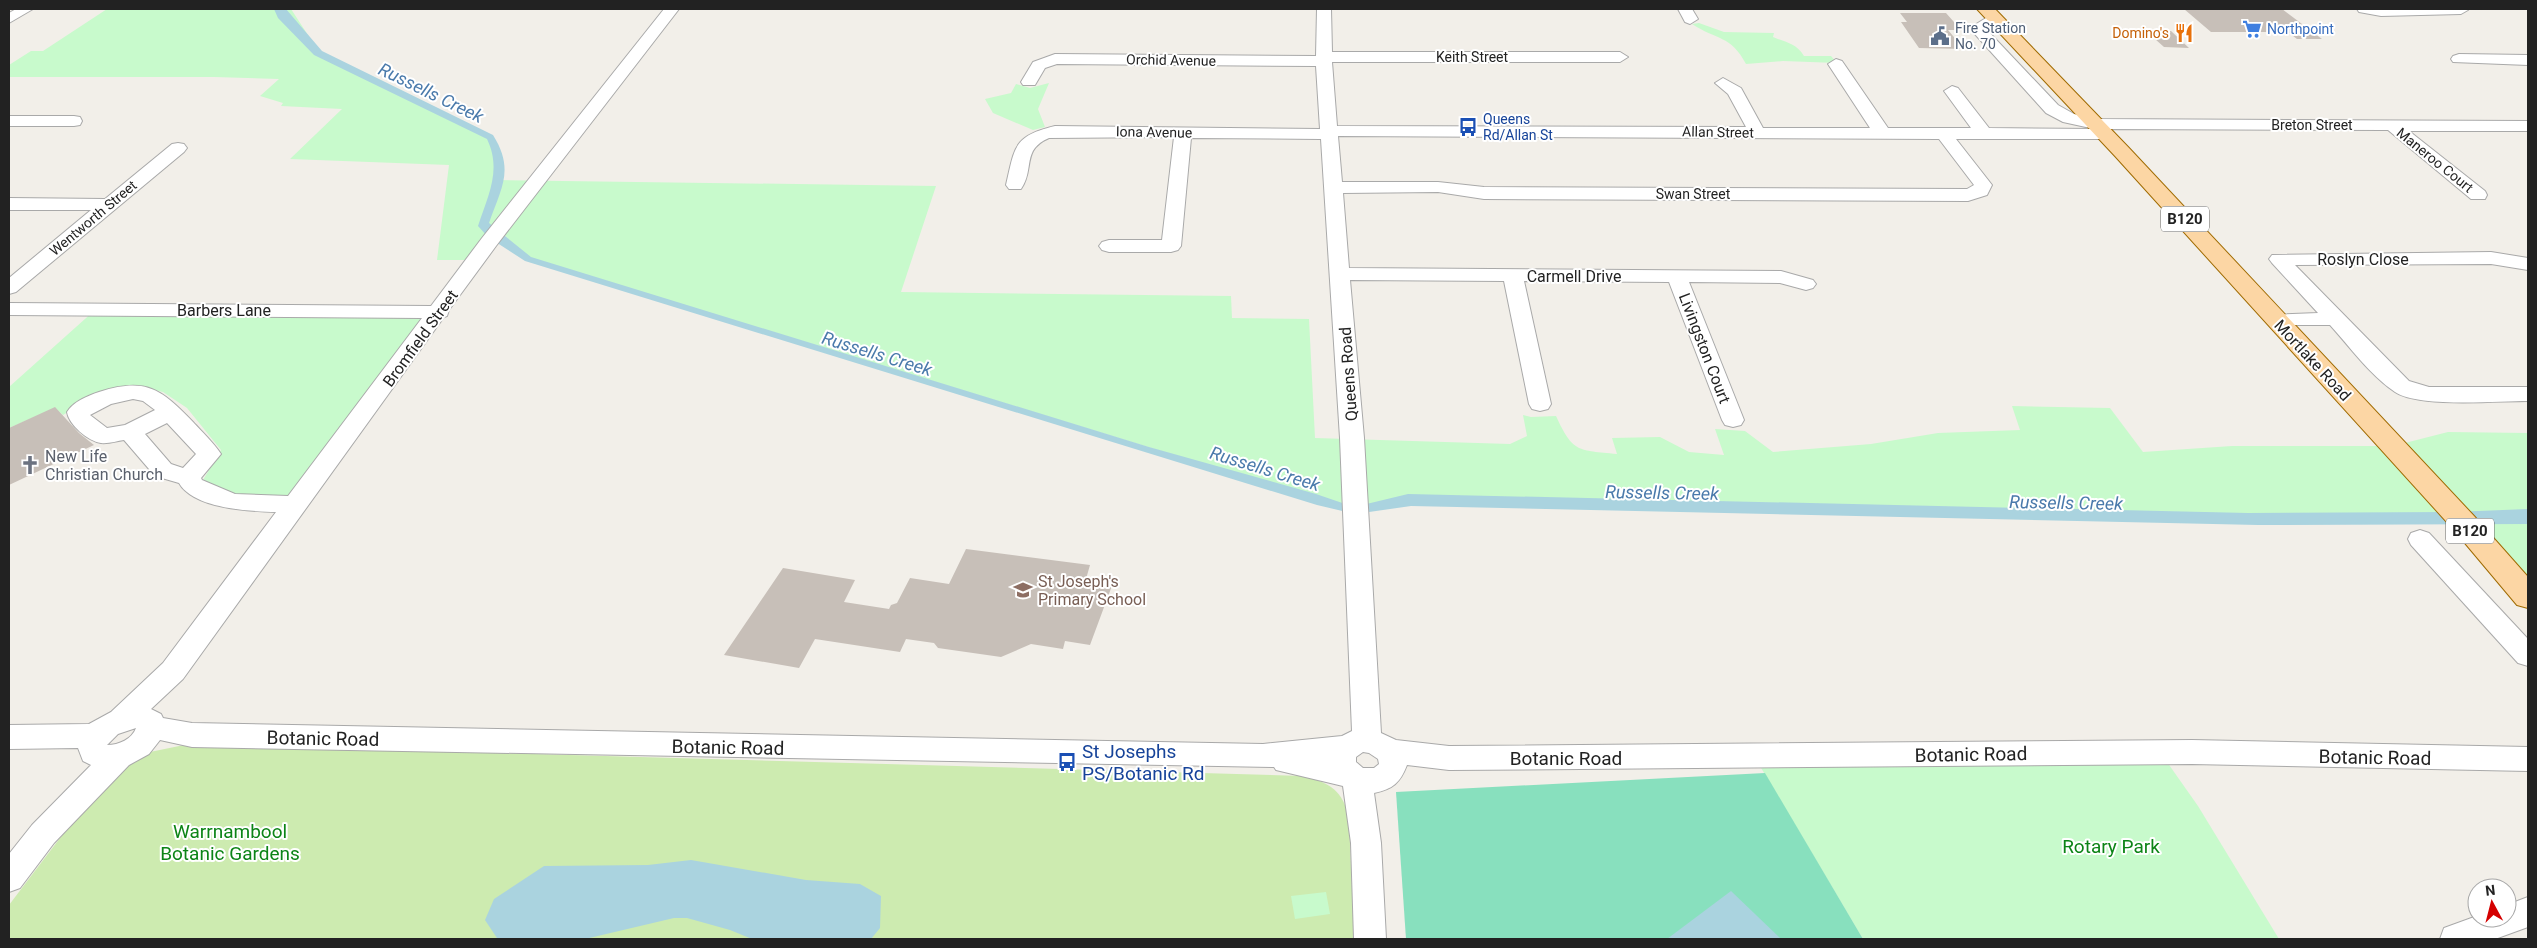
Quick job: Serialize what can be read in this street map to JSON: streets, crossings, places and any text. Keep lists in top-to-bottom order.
{
  "streets": {
    "main road": ["B120", "Mortlake Road"],
    "street": [
      "Keith Street",
      "Orchid Avenue",
      "Breton Street",
      "Iona Avenue",
      "Allan Street",
      "Maneroo Court",
      "Swan Street",
      "Wentworth Street",
      "Roslyn Close",
      "Carmell Drive",
      "Barbers Lane",
      "Bromfield Street",
      "Livingston Court",
      "Queens Road",
      "Botanic Road"
    ]
  },
  "crossings": [
    ["Keith Street", "Orchid Avenue"],
    ["Keith Street", "Queens Road"],
    ["Orchid Avenue", "Queens Road"],
    ["Breton Street", "Allan Street"],
    ["Breton Street", "Maneroo Court"],
    ["Breton Street", "Mortlake Road"],
    ["Iona Avenue", "Allan Street"],
    ["Iona Avenue", "Queens Road"],
    ["Allan Street", "Swan Street"],
    ["Allan Street", "Mortlake Road"],
    ["Allan Street", "Queens Road"],
    ["Swan Street", "Queens Road"],
    ["Carmell Drive", "Livingston Court"],
    ["Carmell Drive", "Queens Road"],
    ["Barbers Lane", "Bromfield Street"],
    ["Bromfield Street", "Botanic Road"],
    ["Queens Road", "Botanic Road"]
  ],
  "water": ["Russells Creek"],
  "parks": ["Warrnambool Botanic Gardens", "Rotary Park"],
  "places": {
    "supermarket": ["Northpoint"],
    "restaurant": ["Domino's"],
    "public building": ["Fire Station No. 70"],
    "bus stop": ["Queens Rd/Allan St", "St Josephs PS/Botanic Rd"],
    "church": ["New Life Christian Church"],
    "school or university": ["St Joseph's Primary School"]
  },
  "north": "top"
}
